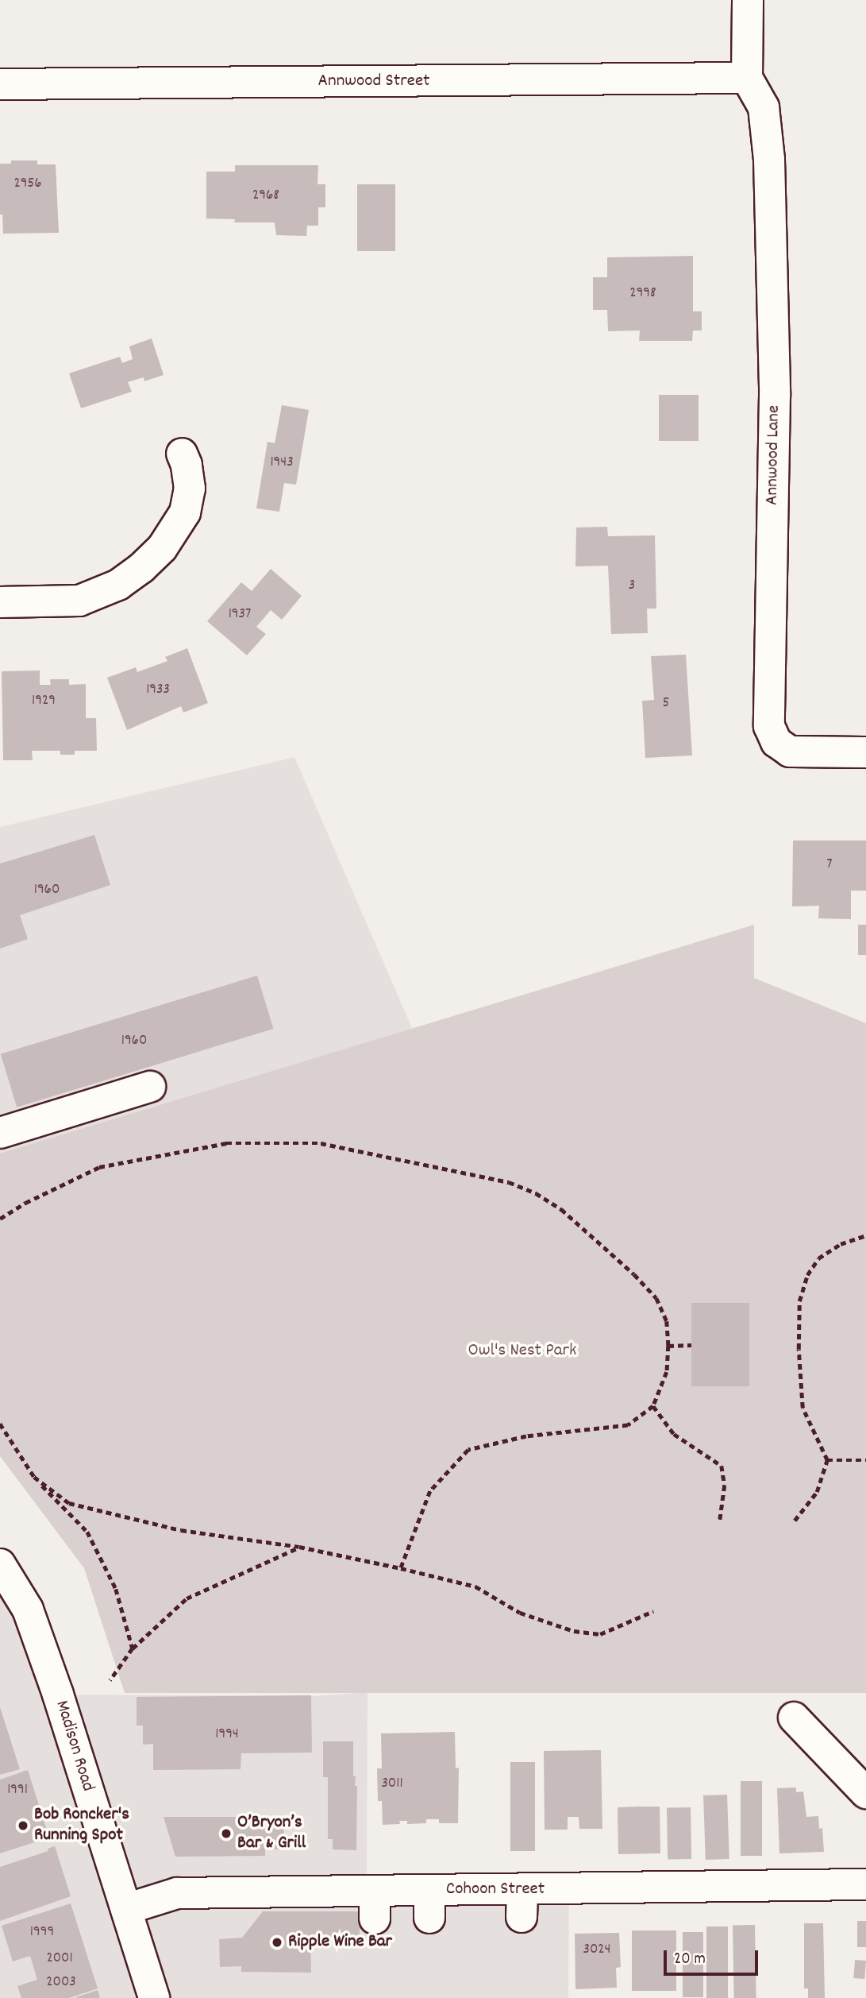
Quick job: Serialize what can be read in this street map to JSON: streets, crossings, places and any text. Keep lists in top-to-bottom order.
{
  "streets": {
    "street": [
      "Annwood Street",
      "Annwood Lane",
      "Madison Road",
      "Cohoon Street"
    ]
  },
  "crossings": [
    ["Annwood Street", "Annwood Lane"],
    ["Madison Road", "Cohoon Street"]
  ],
  "parks": ["Owl's Nest Park"],
  "places": ["Bob Roncker's Running Spot", "O’Bryon’s Bar & Grill", "Ripple Wine Bar"],
  "house_numbers": [
    "2956",
    "2968",
    "2998",
    "1943",
    "3",
    "1937",
    "1933",
    "1929",
    "5",
    "7",
    "1960",
    "1960",
    "1994",
    "3011",
    "1991",
    "1999",
    "3024",
    "2001",
    "2003"
  ],
  "scale_bar": "20 m"
}
